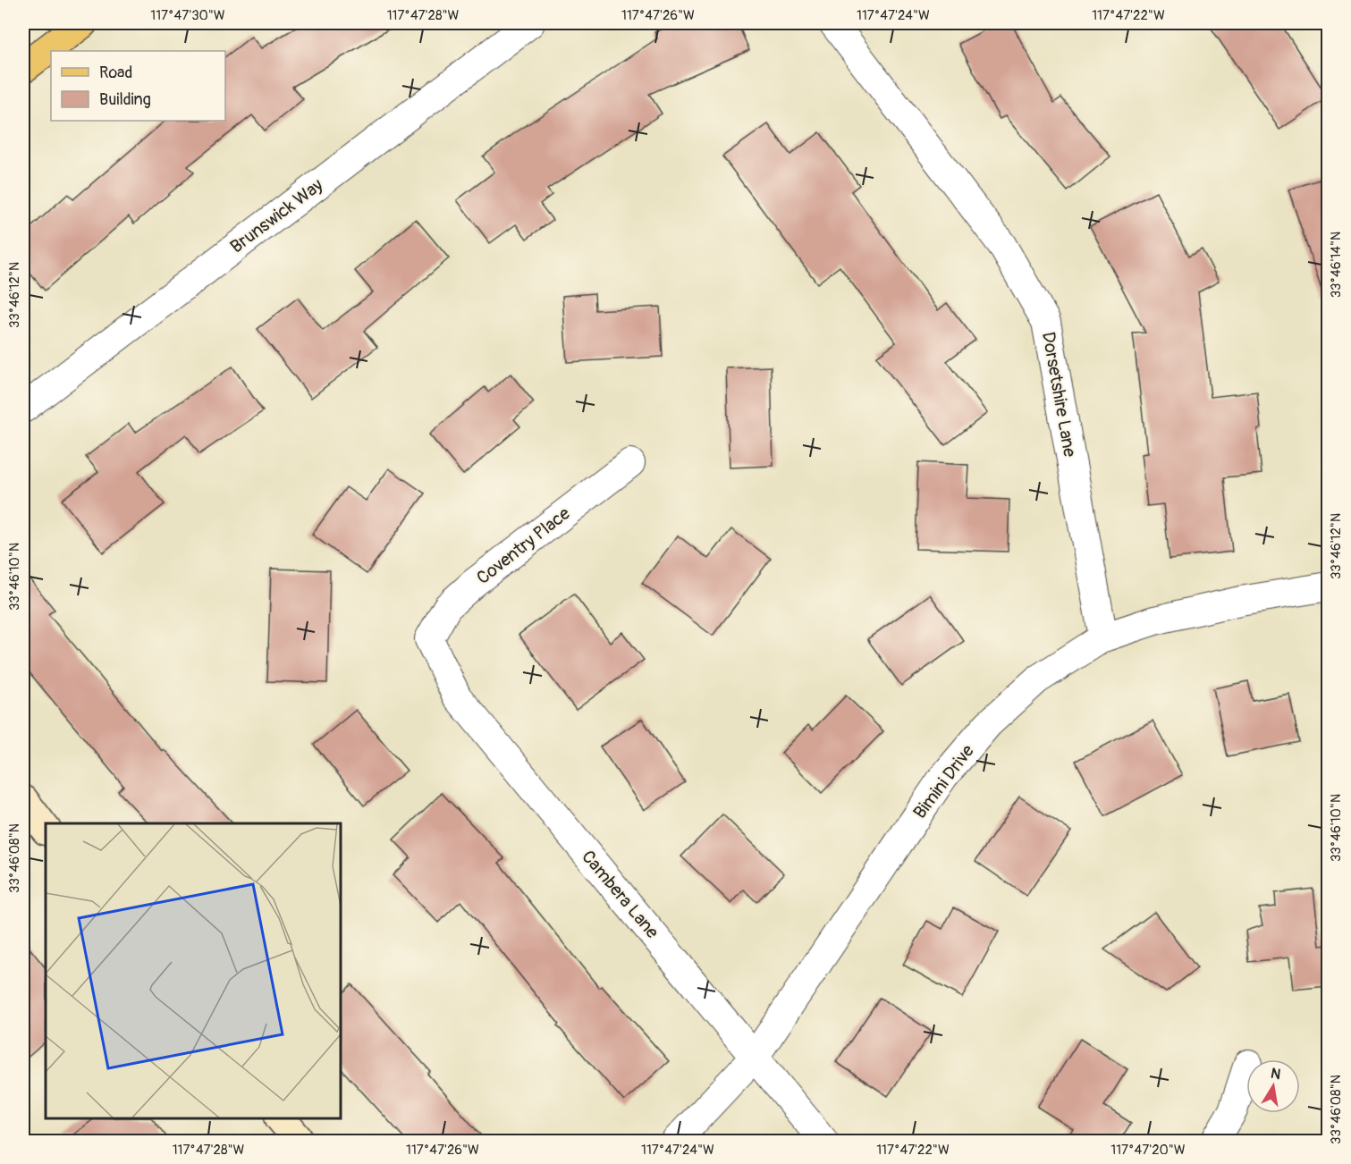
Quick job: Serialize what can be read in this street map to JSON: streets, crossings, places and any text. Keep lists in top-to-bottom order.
{
  "streets": {
    "street": [
      "Brunswick Way",
      "Dorsetshire Lane",
      "Coventry Place",
      "Bimini Drive",
      "Cambera Lane"
    ]
  },
  "crossings": [
    ["Dorsetshire Lane", "Bimini Drive"],
    ["Coventry Place", "Cambera Lane"],
    ["Bimini Drive", "Cambera Lane"]
  ],
  "legend": ["Road", "Building"],
  "north": "top",
  "coordinates": [
    "117°47'30\"W",
    "117°47'28\"W",
    "117°47'26\"W",
    "117°47'24\"W",
    "117°47'22\"W",
    "33°46'14\"N",
    "33°46'12\"N",
    "33°46'10\"N",
    "33°46'08\"N",
    "117°47'20\"W"
  ]
}
